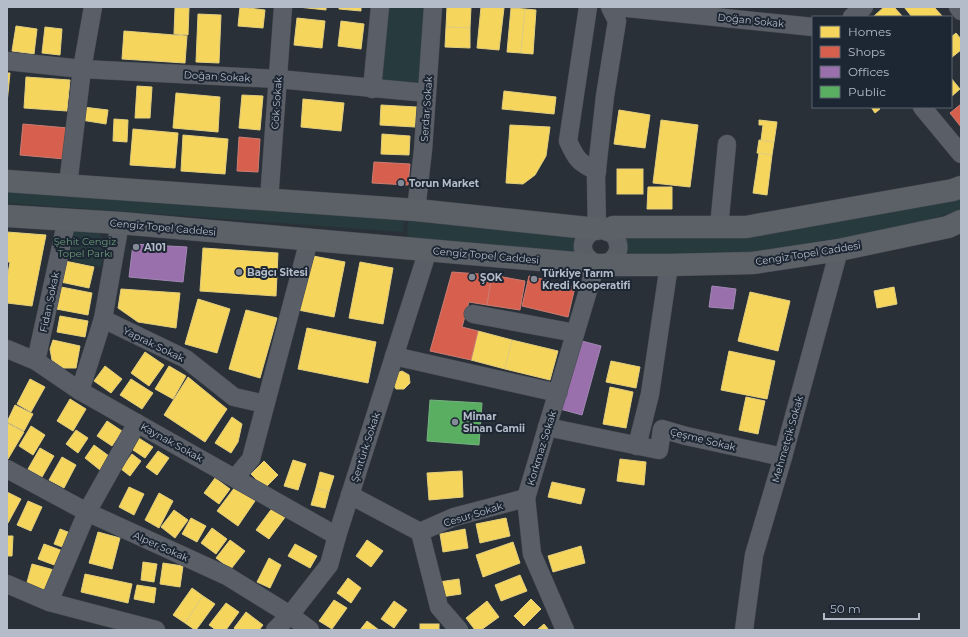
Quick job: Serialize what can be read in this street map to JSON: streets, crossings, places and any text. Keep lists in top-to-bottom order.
{
  "streets": {
    "main road": ["Cengiz Topel Caddesi"],
    "street": [
      "Doğan Sokak",
      "Gök Sokak",
      "Serdar Sokak",
      "Fidan Sokak",
      "Yaprak Sokak",
      "Çeşme Sokak",
      "Mehmetçik Sokak",
      "Kaynak Sokak",
      "Şentürk Sokak",
      "Korkmaz Sokak",
      "Cesur Sokak",
      "Alper Sokak"
    ]
  },
  "crossings": [
    ["Doğan Sokak", "Gök Sokak"],
    ["Doğan Sokak", "Serdar Sokak"],
    ["Cengiz Topel Caddesi", "Fidan Sokak"],
    ["Cengiz Topel Caddesi", "Mehmetçik Sokak"],
    ["Cengiz Topel Caddesi", "Şentürk Sokak"],
    ["Cengiz Topel Caddesi", "Korkmaz Sokak"],
    ["Fidan Sokak", "Kaynak Sokak"],
    ["Çeşme Sokak", "Mehmetçik Sokak"],
    ["Çeşme Sokak", "Korkmaz Sokak"],
    ["Kaynak Sokak", "Şentürk Sokak"],
    ["Şentürk Sokak", "Alper Sokak"],
    ["Korkmaz Sokak", "Cesur Sokak"]
  ],
  "parks": ["Şehit Cengiz Topel Parkı"],
  "places": [
    "Torun Market",
    "A101",
    "Bağcı Sitesi",
    "ŞOK",
    "Türkiye Tarım Kredi Kooperatifi",
    "Mimar Sinan Camii"
  ],
  "legend": [
    "Homes",
    "Shops",
    "Offices",
    "Public"
  ],
  "scale_bar": "50 m"
}
